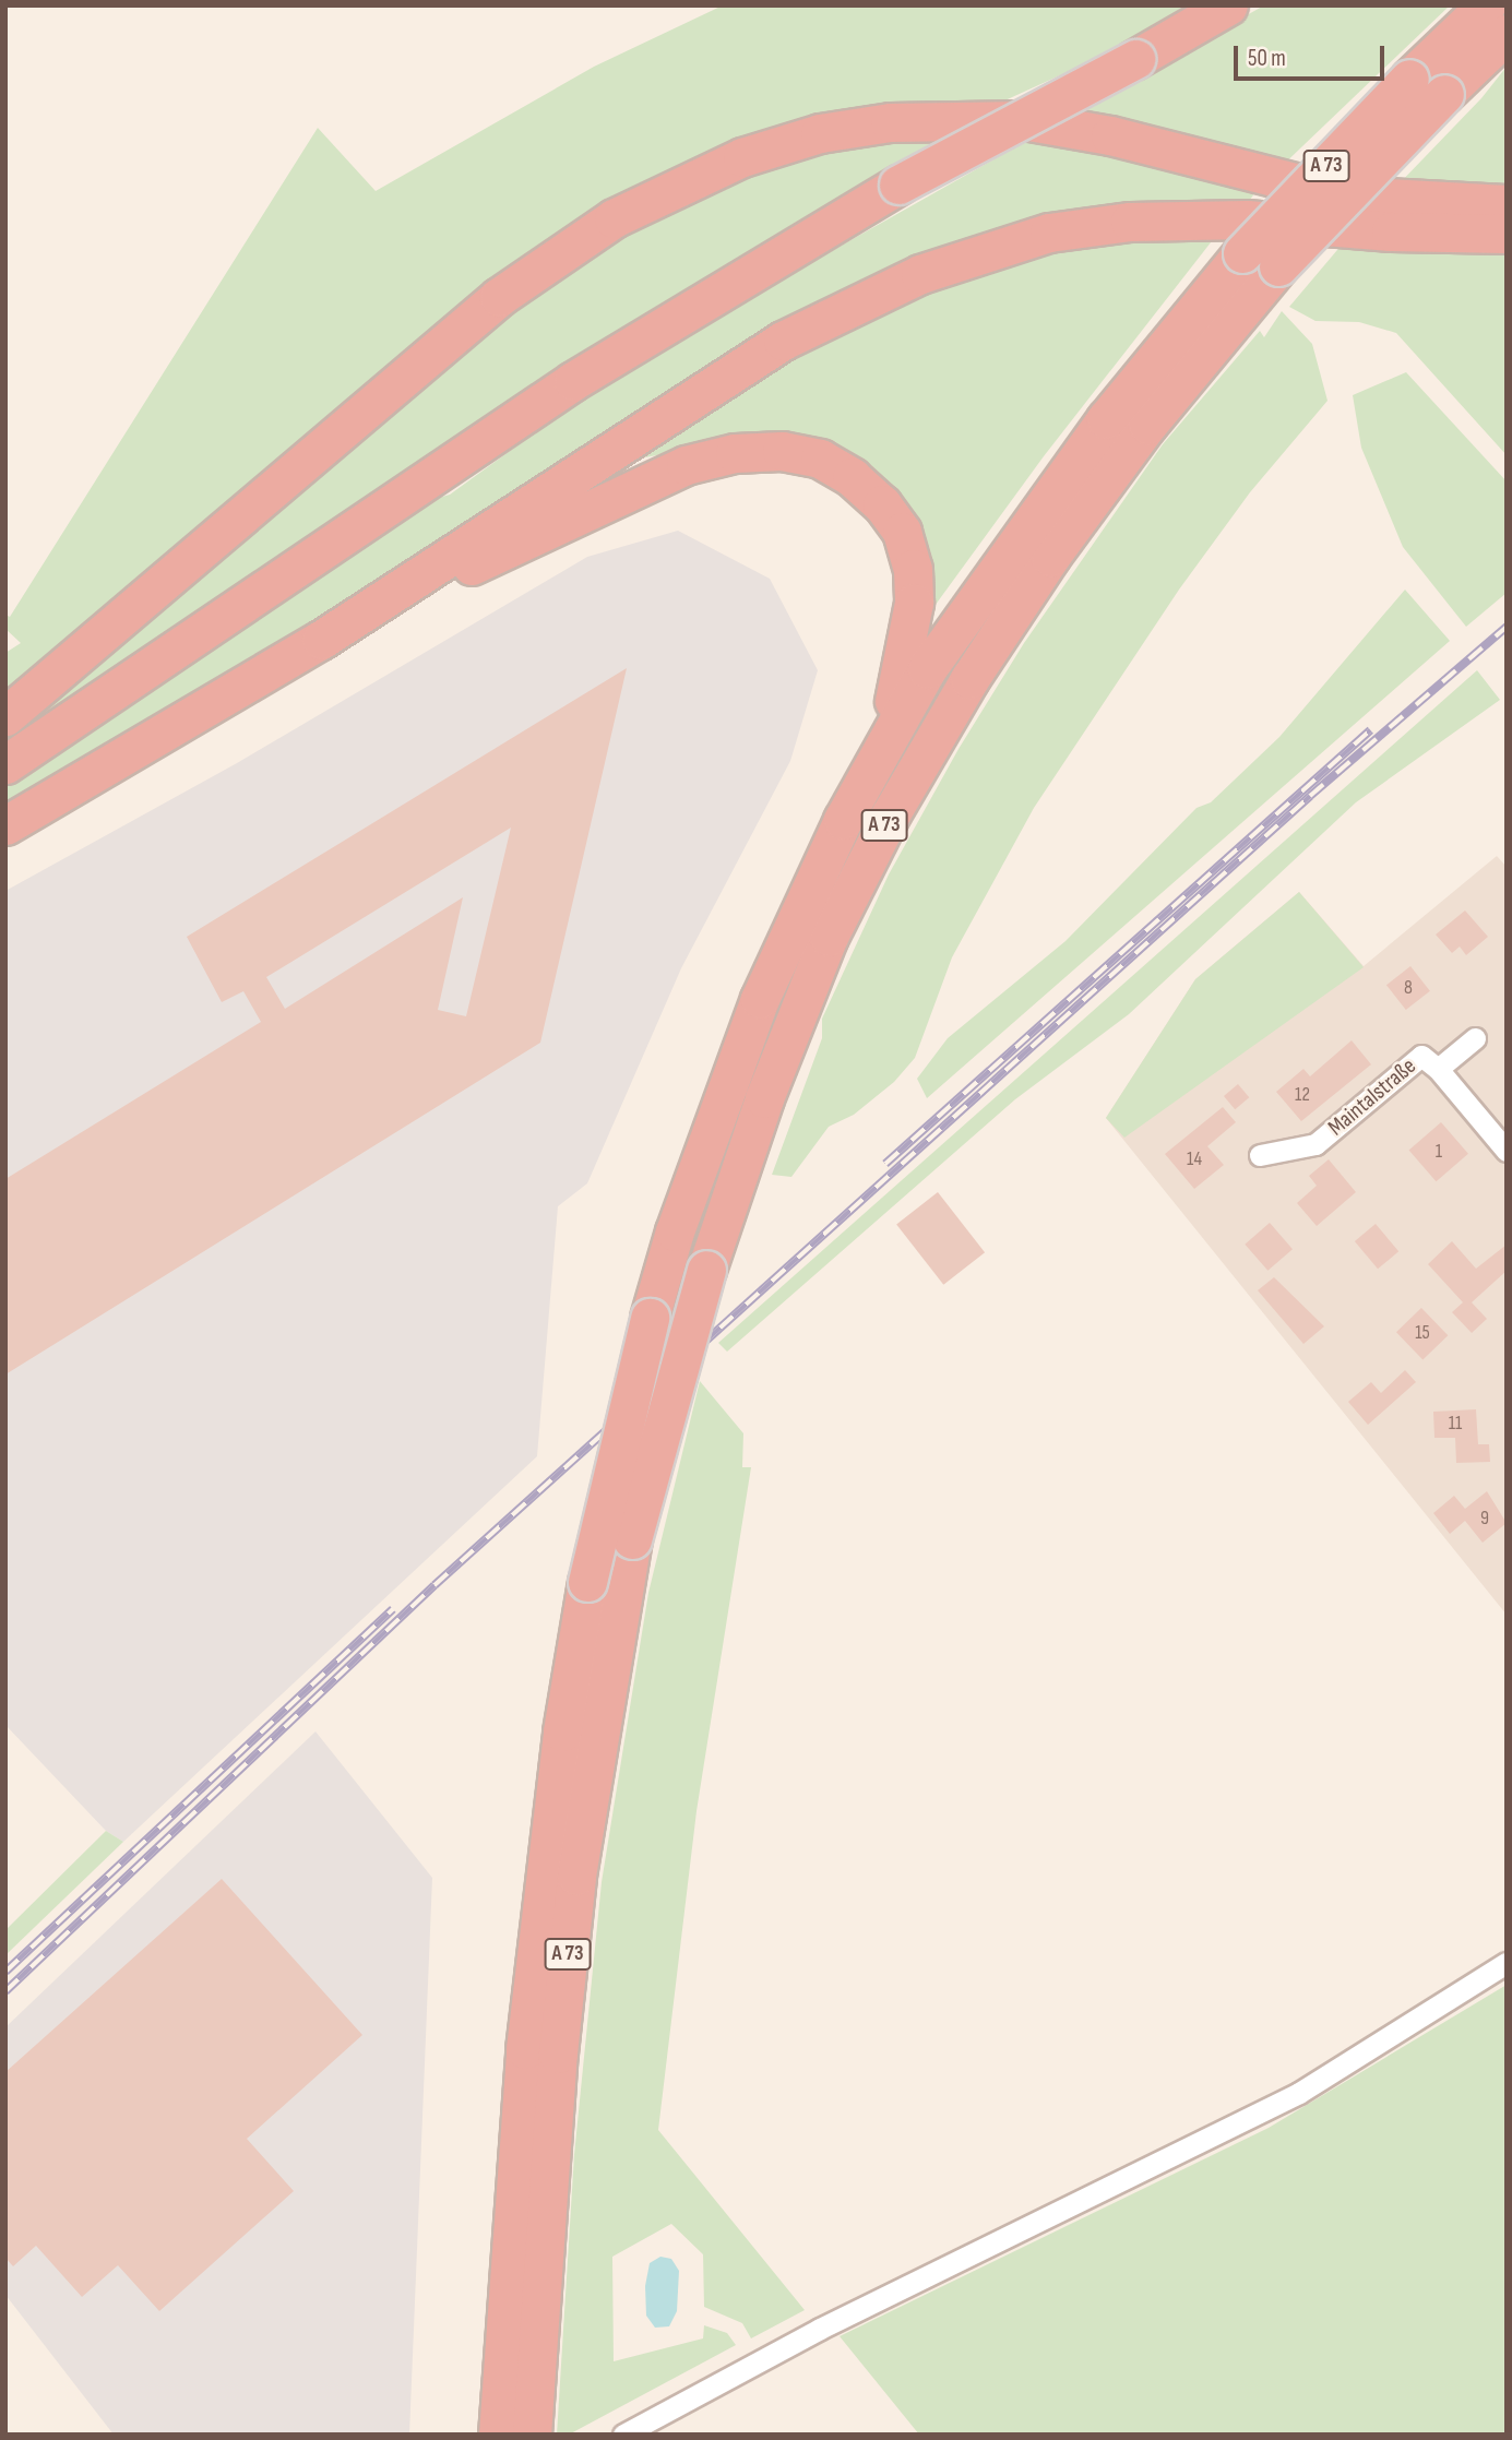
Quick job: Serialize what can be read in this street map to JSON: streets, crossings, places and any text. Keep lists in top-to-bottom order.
{
  "streets": {
    "highway": ["A 73"],
    "street": ["Maintalstraße"]
  },
  "house_numbers": [
    "8",
    "12",
    "1",
    "14",
    "15",
    "11",
    "9"
  ],
  "scale_bar": "50 m"
}
